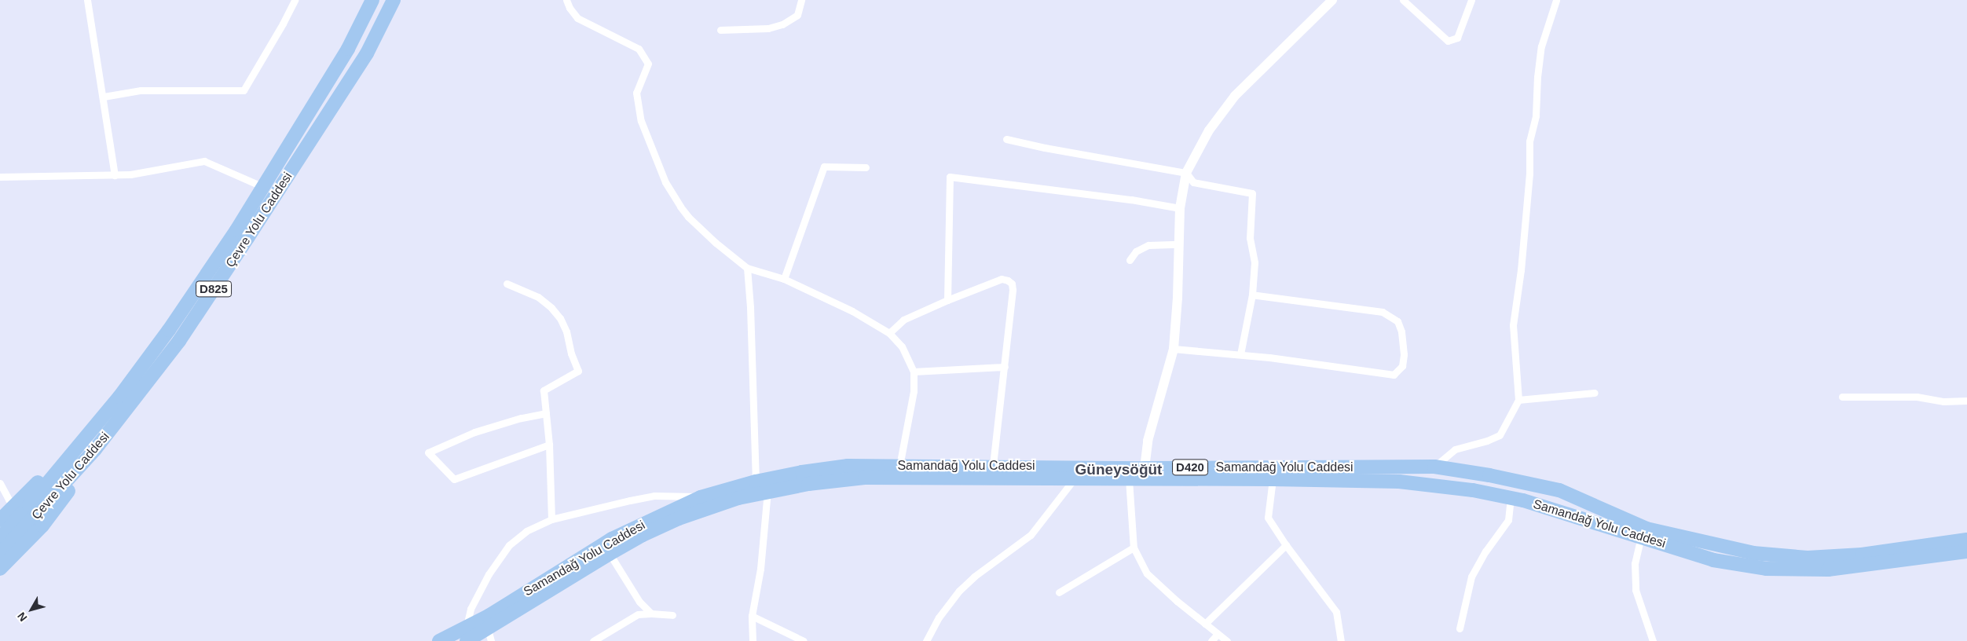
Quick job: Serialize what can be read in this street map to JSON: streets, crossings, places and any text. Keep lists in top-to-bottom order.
{
  "streets": {
    "highway": [
      "Çevre Yolu Caddesi",
      "D825",
      "Samandağ Yolu Caddesi",
      "D420"
    ]
  },
  "districts": ["Güneysöğüt"],
  "north": "bottom left"
}
